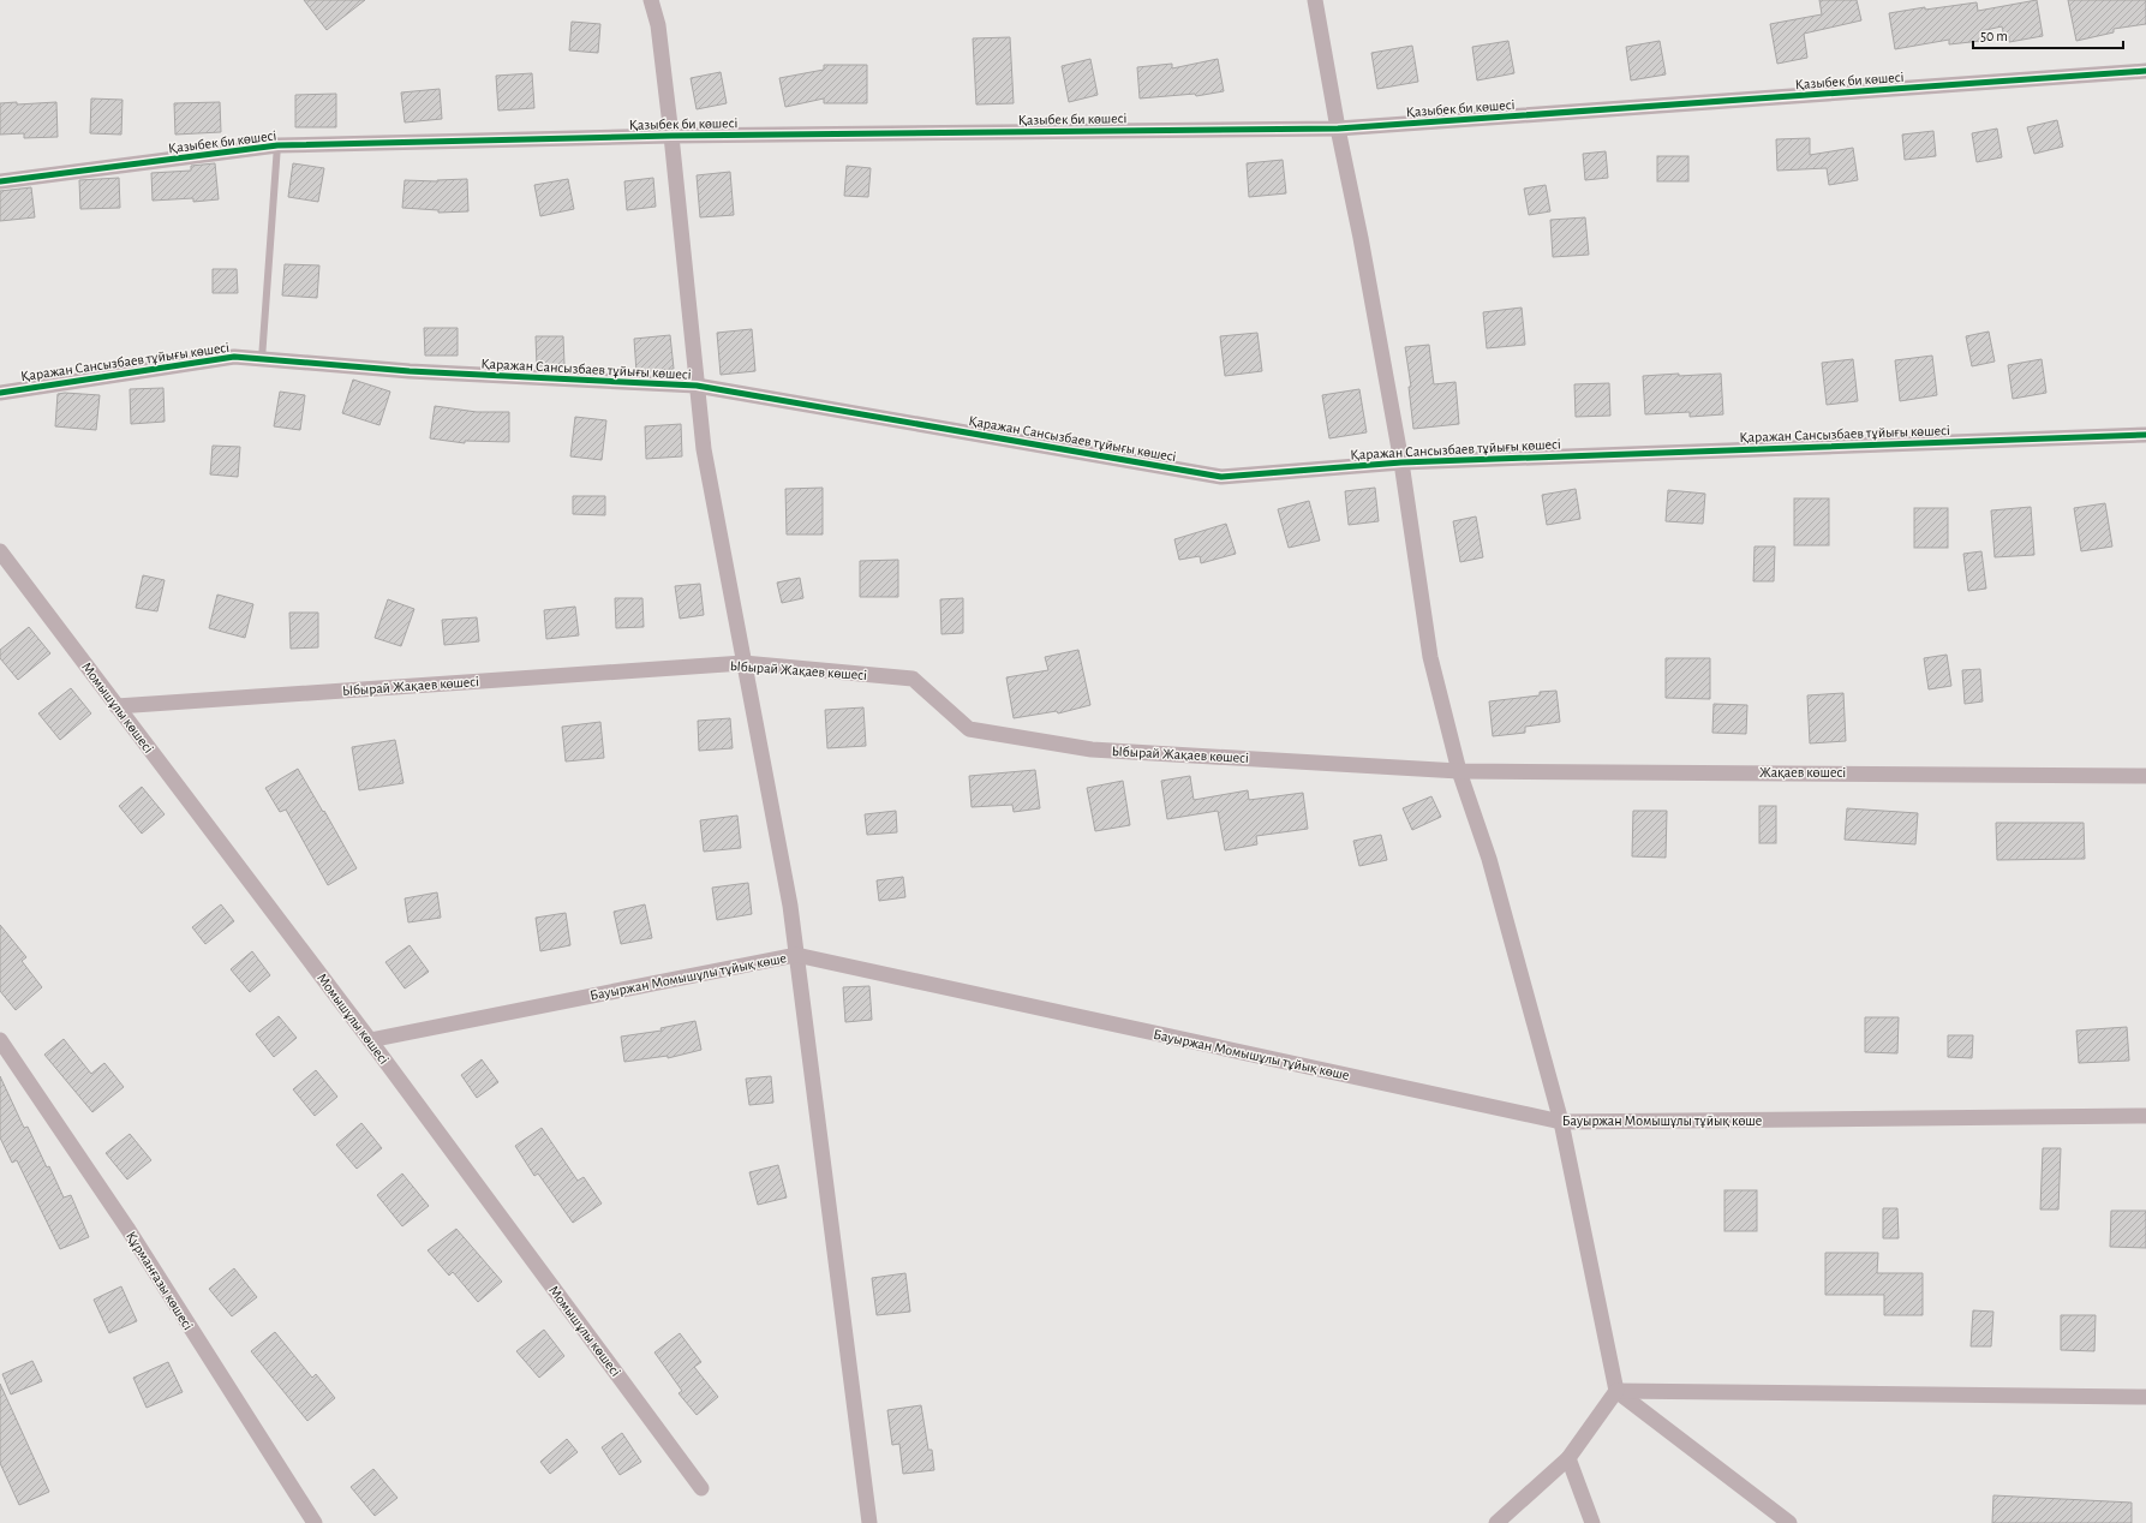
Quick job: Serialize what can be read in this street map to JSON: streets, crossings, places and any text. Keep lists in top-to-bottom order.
{
  "streets": {
    "street": [
      "Қазыбек би көшесі",
      "Қаражан Сансызбаев тұйығы көшесі",
      "Ыбырай Жақаев көшесі",
      "Момышұлы көшесі",
      "Жақаев көшесі",
      "Бауыржан Момышұлы тұйық көше",
      "Құрманғазы көшесі"
    ]
  },
  "crossings": [
    ["Ыбырай Жақаев көшесі", "Момышұлы көшесі"],
    ["Ыбырай Жақаев көшесі", "Жақаев көшесі"],
    ["Момышұлы көшесі", "Бауыржан Момышұлы тұйық көше"]
  ],
  "scale_bar": "50 m"
}
